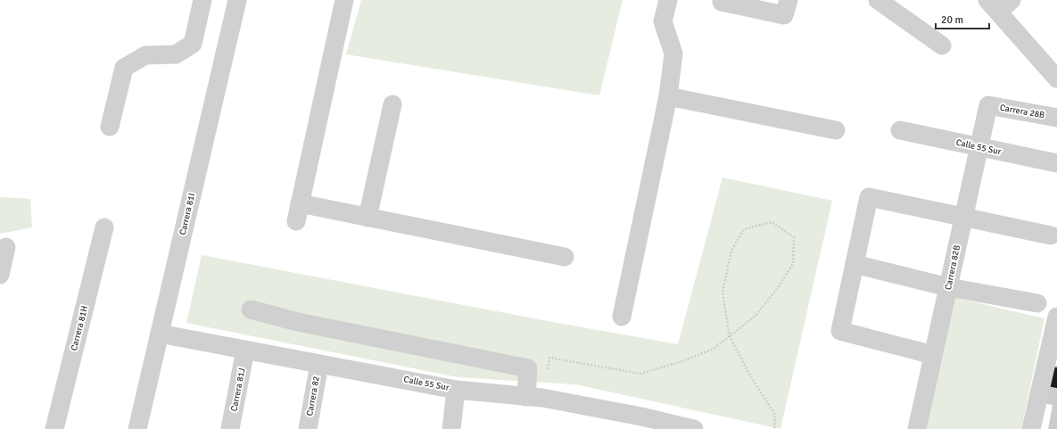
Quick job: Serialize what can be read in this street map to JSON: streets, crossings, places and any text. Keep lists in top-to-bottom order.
{
  "streets": {
    "street": [
      "Carrera 28B",
      "Calle 55 Sur",
      "Carrera 81I",
      "Carrera 82B",
      "Carrera 81H",
      "Carrera 81J",
      "Carrera 82"
    ]
  },
  "crossings": [
    ["Carrera 28B", "Carrera 82B"],
    ["Calle 55 Sur", "Carrera 81I"],
    ["Calle 55 Sur", "Carrera 82B"],
    ["Calle 55 Sur", "Carrera 81J"],
    ["Calle 55 Sur", "Carrera 82"]
  ],
  "scale_bar": "20 m"
}
